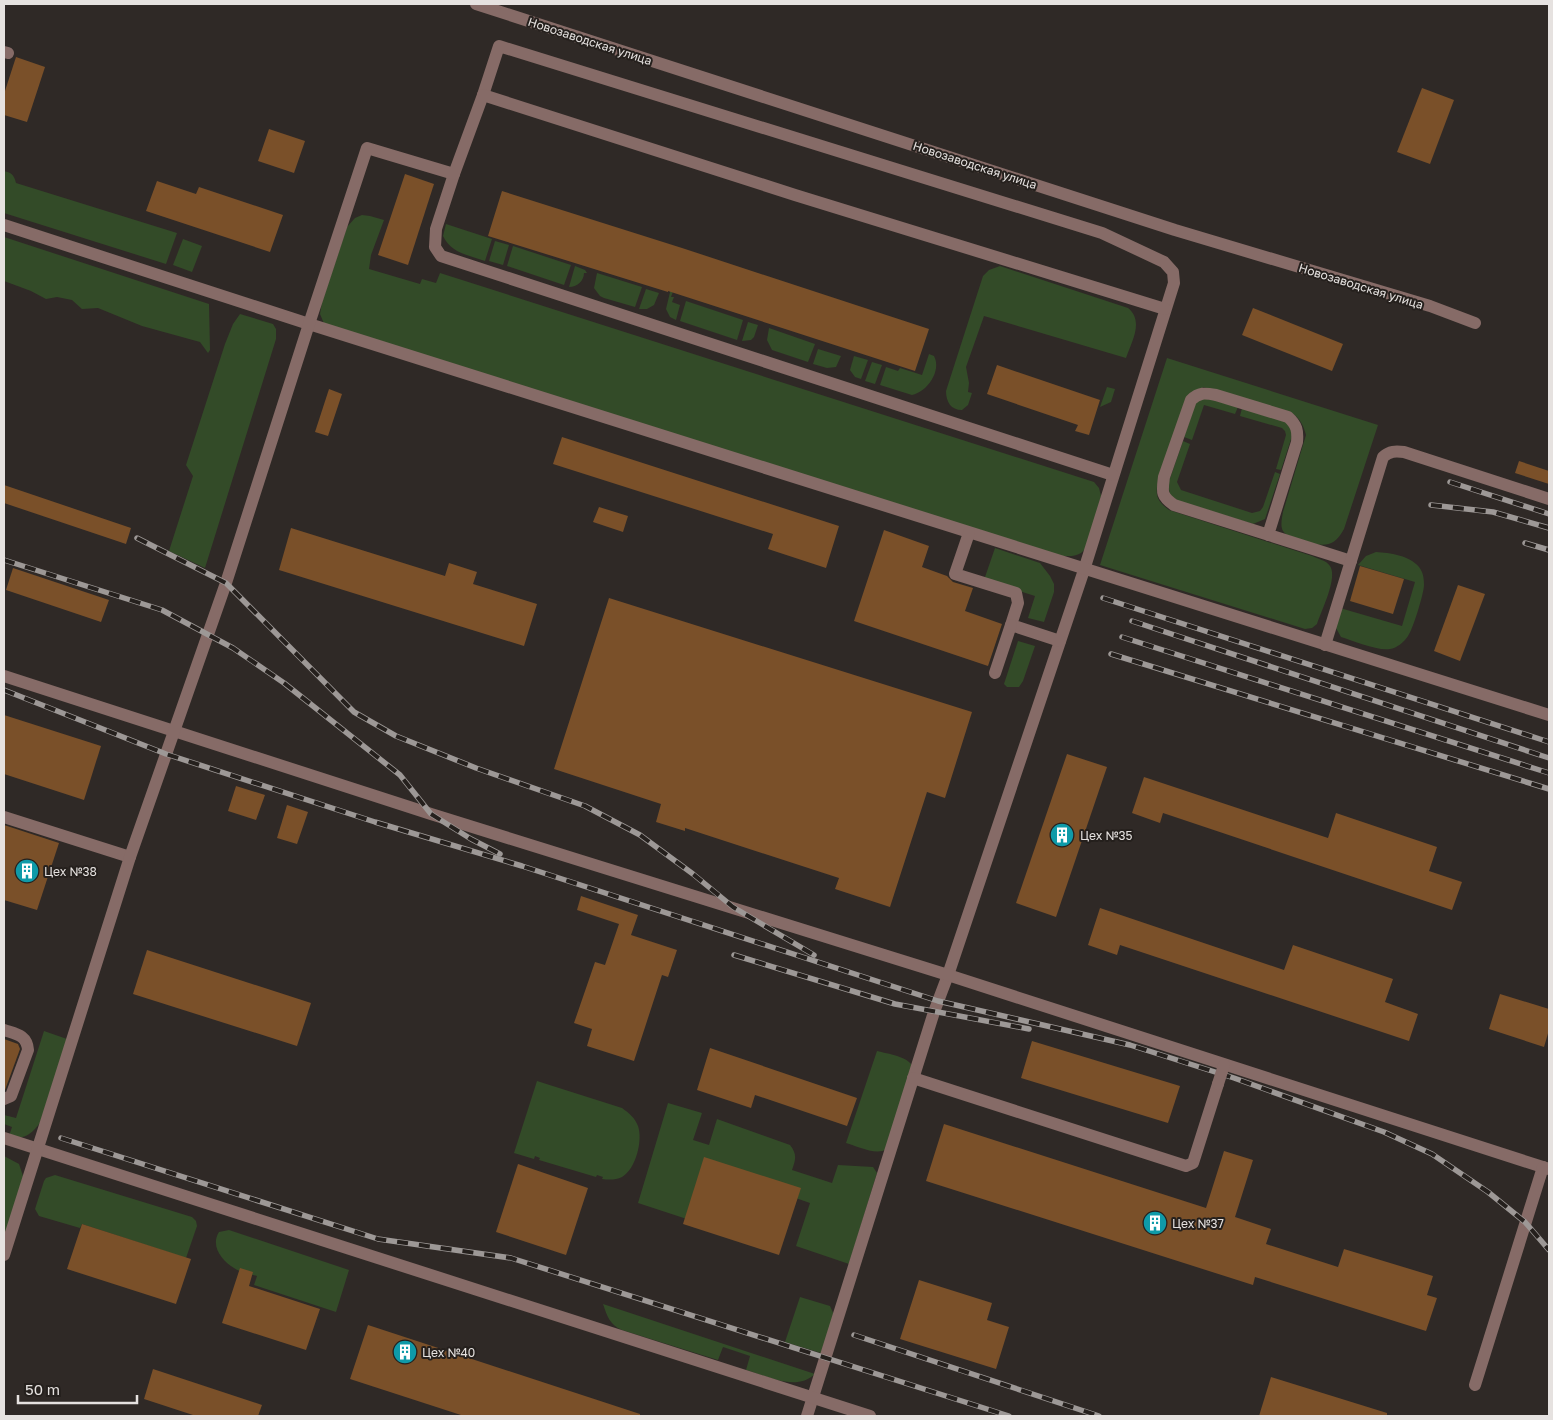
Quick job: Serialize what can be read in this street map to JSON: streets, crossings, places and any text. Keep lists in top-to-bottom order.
{
  "streets": {
    "street": ["Новозаводская улица"]
  },
  "places": {
    "building": [
      "Цех №35",
      "Цех №38",
      "Цех №37",
      "Цех №40"
    ]
  },
  "scale_bar": "50 m"
}
